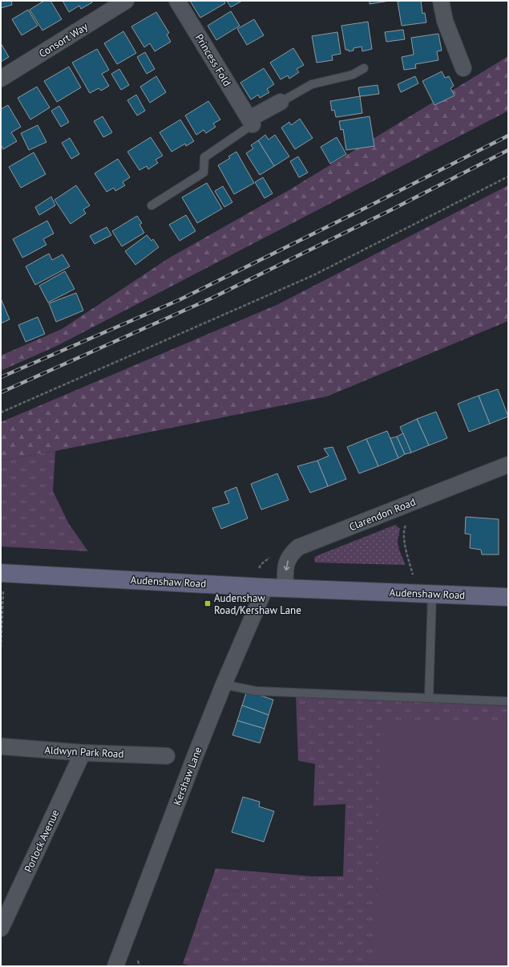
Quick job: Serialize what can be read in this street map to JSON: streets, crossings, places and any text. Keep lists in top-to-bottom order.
{
  "streets": {
    "main road": ["Audenshaw Road"],
    "street": [
      "Consort Way",
      "Princess Fold",
      "Clarendon Road",
      "Aldwyn Park Road",
      "Kershaw Lane",
      "Porlock Avenue"
    ]
  },
  "crossings": [
    ["Clarendon Road", "Audenshaw Road"],
    ["Audenshaw Road", "Kershaw Lane"],
    ["Aldwyn Park Road", "Porlock Avenue"]
  ],
  "one_way": ["Clarendon Road"],
  "places": {
    "transit": ["Audenshaw Road/Kershaw Lane"]
  }
}
